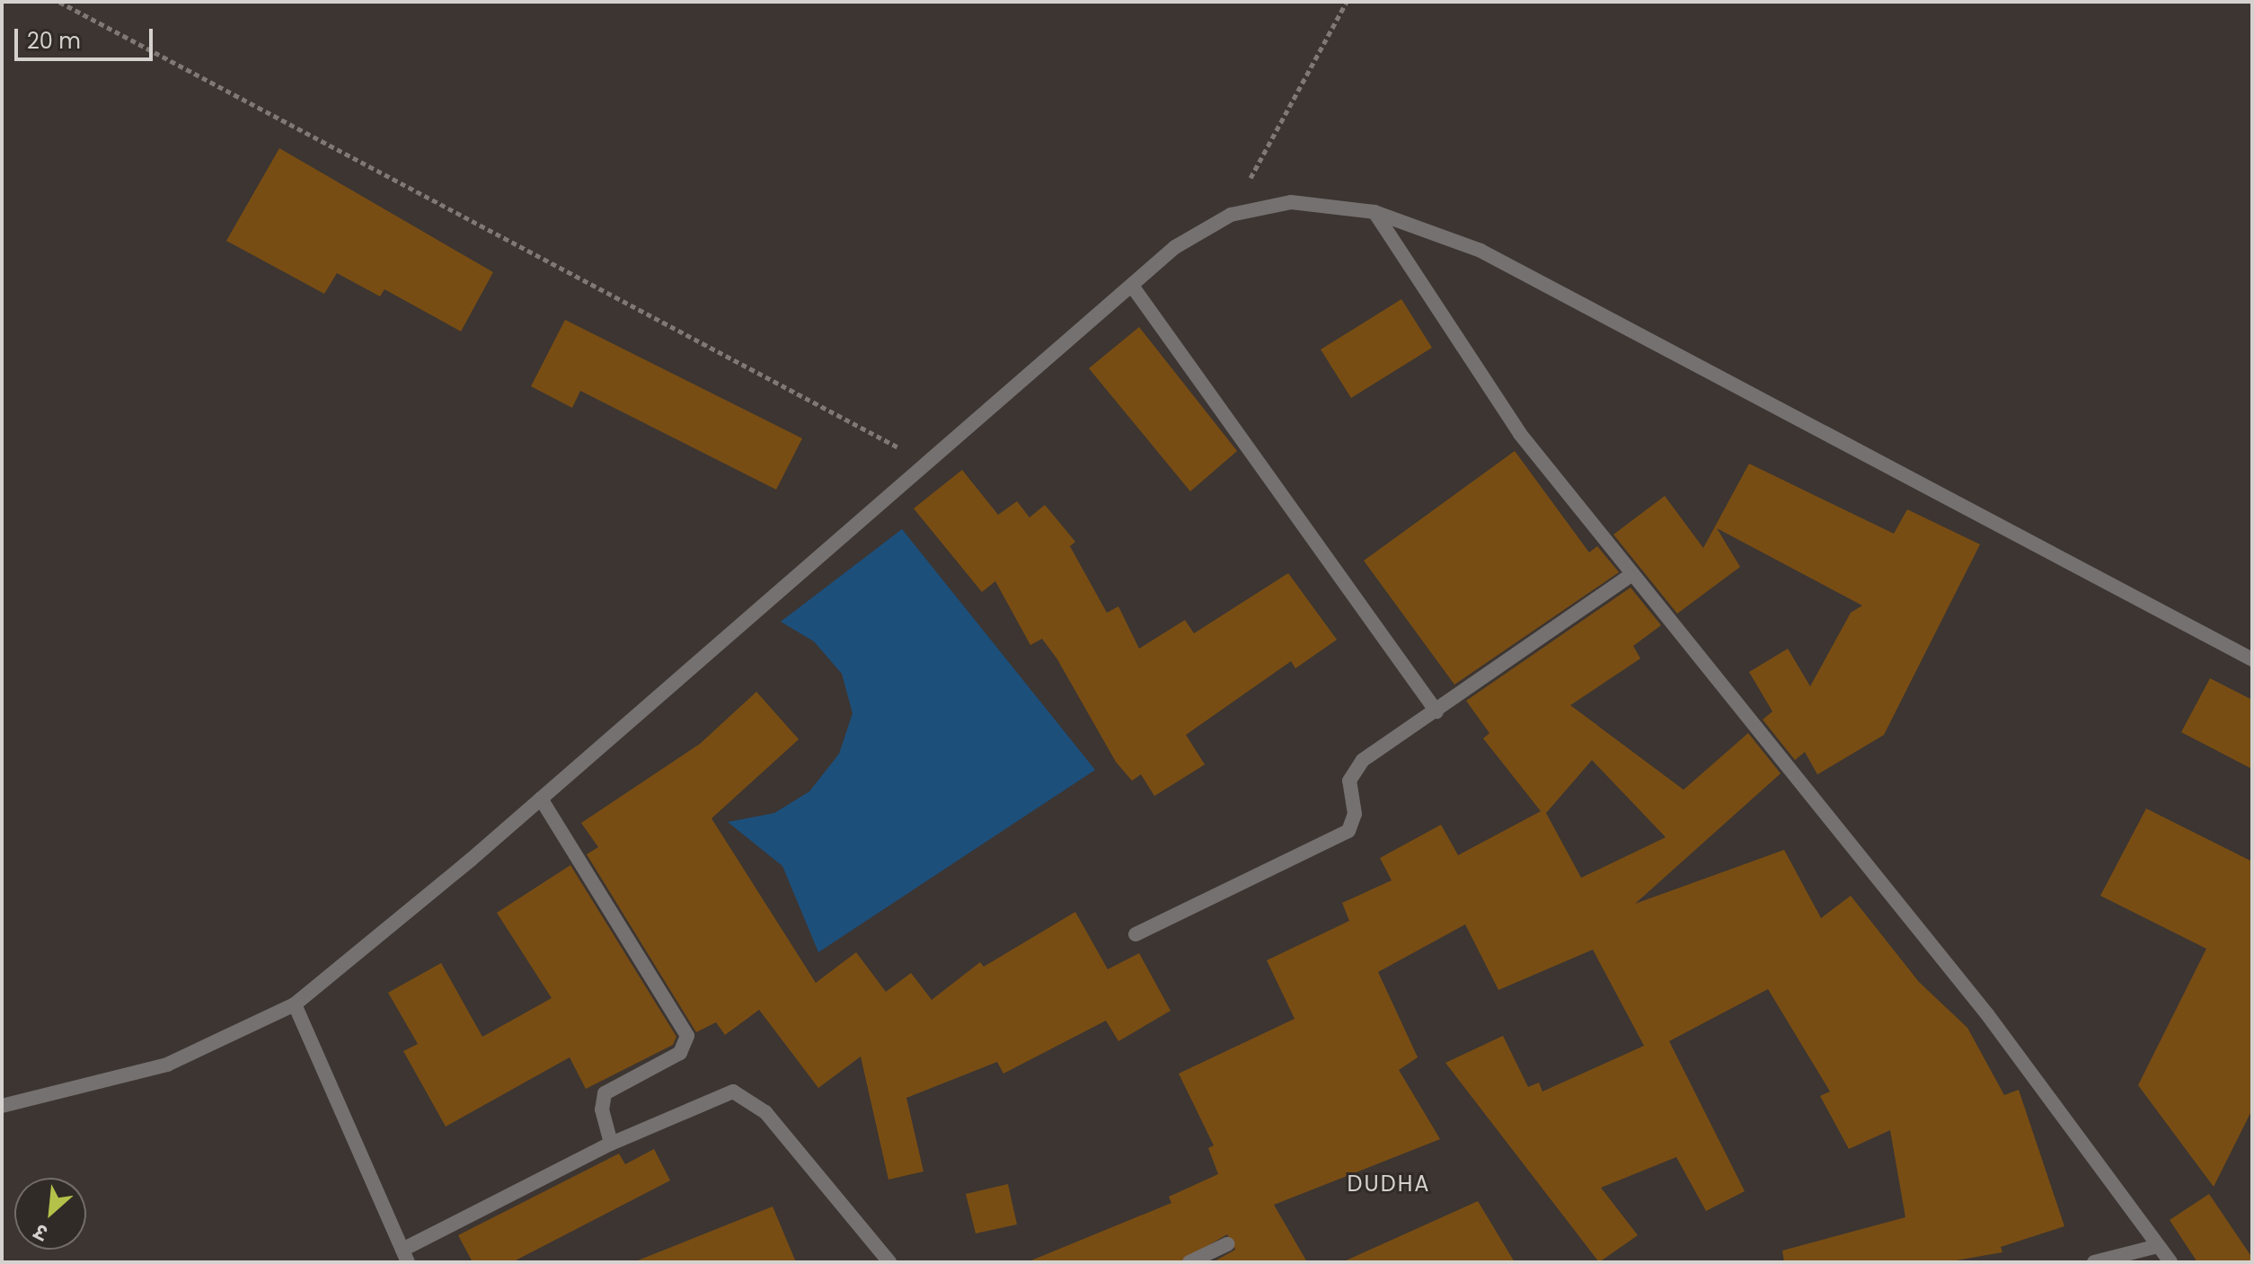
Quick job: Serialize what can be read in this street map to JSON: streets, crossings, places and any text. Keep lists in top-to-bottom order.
{
  "districts": ["DUDHA"],
  "scale_bar": "20 m",
  "north": "bottom left"
}
